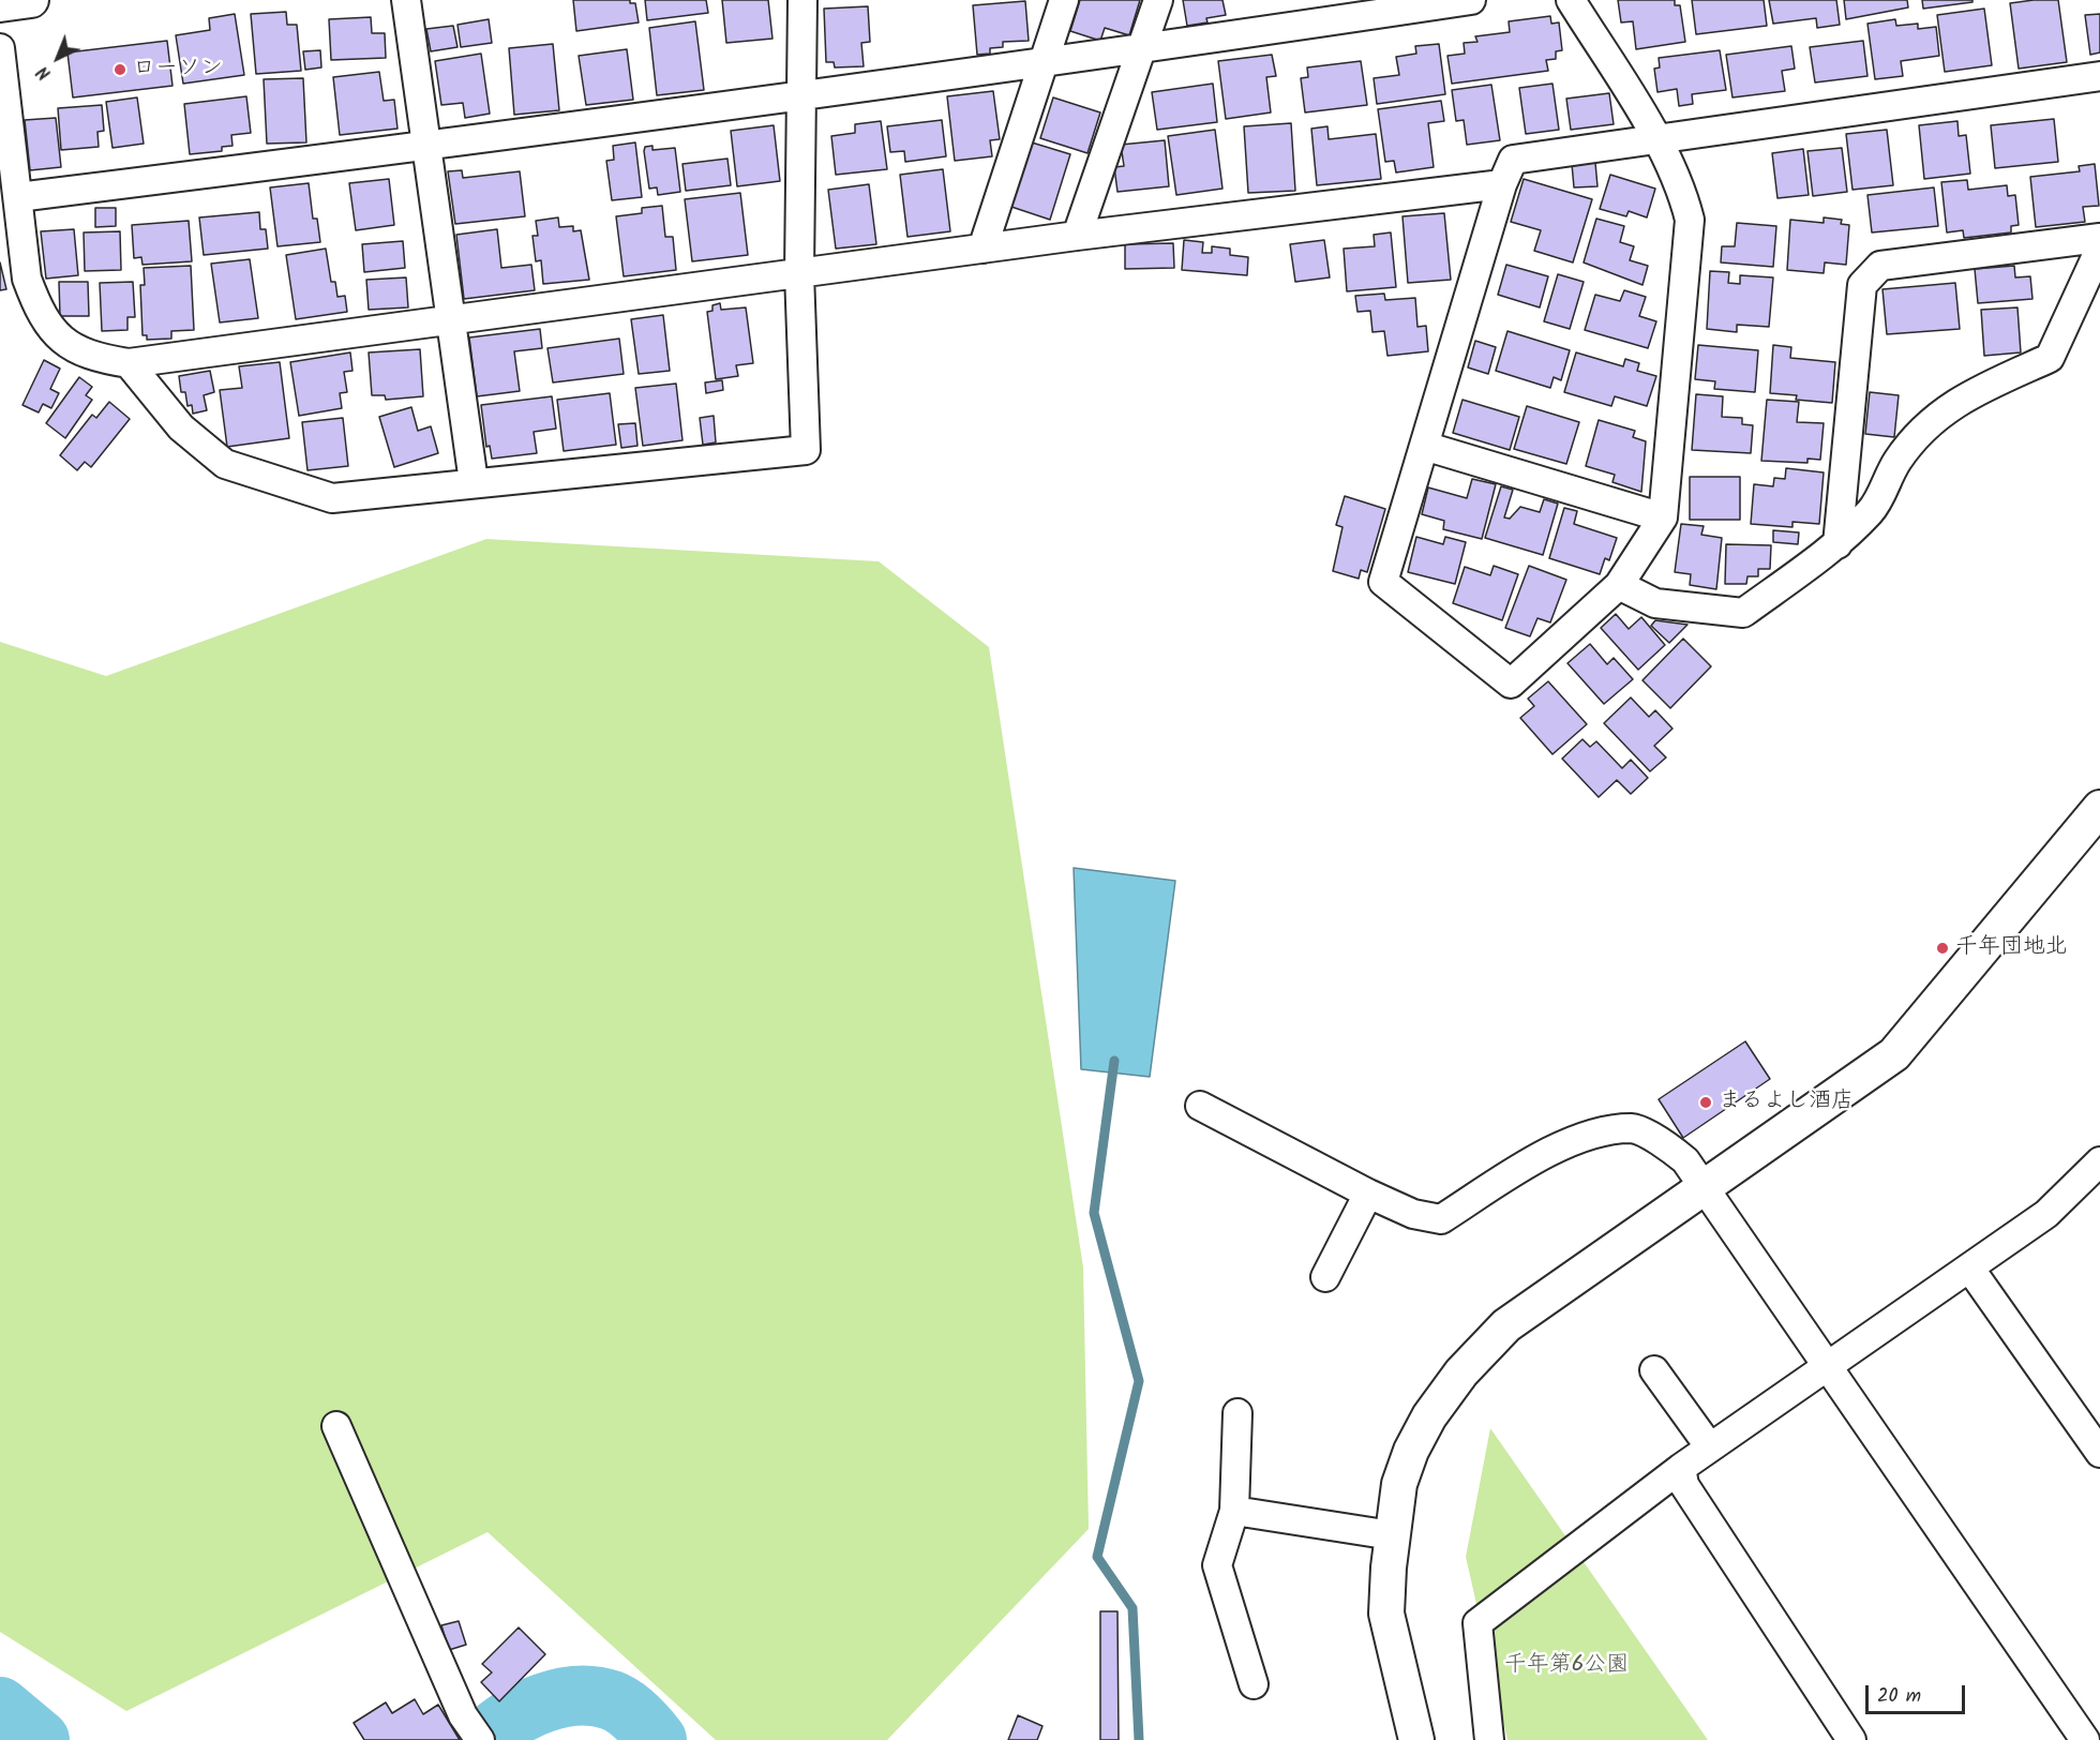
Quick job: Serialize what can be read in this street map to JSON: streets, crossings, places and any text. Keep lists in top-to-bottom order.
{
  "parks": ["千年第6公園"],
  "places": ["ローソン", "千年団地北", "まるよし酒店"],
  "scale_bar": "20 m",
  "north": "bottom left"
}
